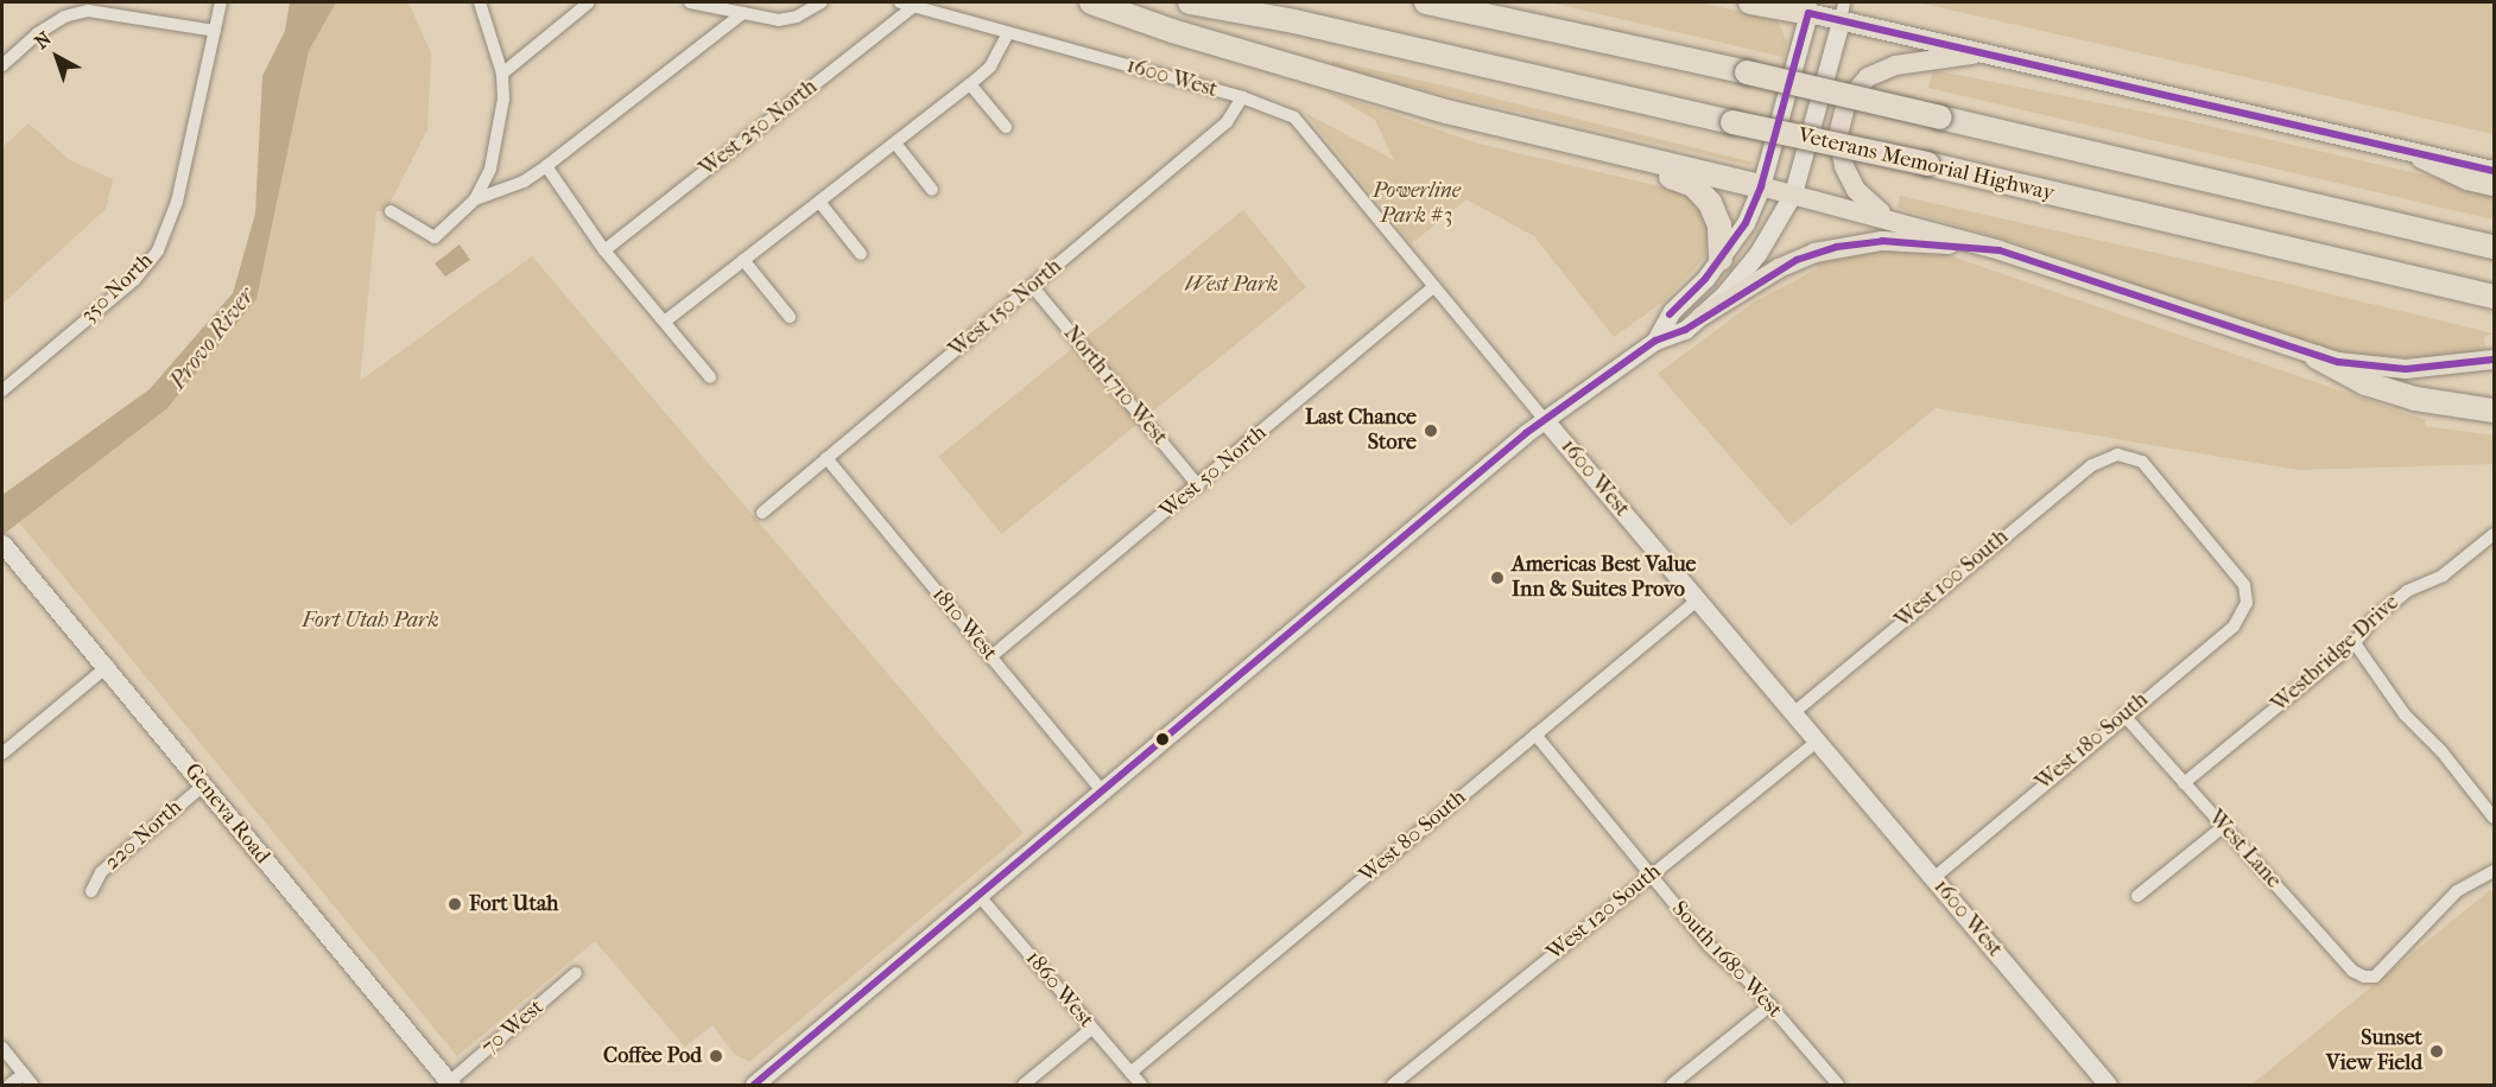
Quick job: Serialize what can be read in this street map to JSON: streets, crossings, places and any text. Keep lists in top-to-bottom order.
{
  "streets": {
    "highway": ["Veterans Memorial Highway"],
    "main road": ["1600 West", "Geneva Road"],
    "street": [
      "West 250 North",
      "350 North",
      "West 150 North",
      "North 1710 West",
      "West 50 North",
      "West 100 South",
      "1810 West",
      "Westbridge Drive",
      "West 180 South",
      "220 North",
      "West 80 South",
      "West Lane",
      "West 120 South",
      "South 1680 West",
      "1860 West",
      "70 West"
    ]
  },
  "crossings": [
    ["1600 West", "West 250 North"],
    ["1600 West", "West 150 North"],
    ["1600 West", "West 50 North"],
    ["1600 West", "West 100 South"],
    ["1600 West", "West 180 South"],
    ["1600 West", "West 80 South"],
    ["1600 West", "West 120 South"],
    ["West 150 North", "North 1710 West"],
    ["West 150 North", "1810 West"],
    ["North 1710 West", "West 50 North"],
    ["West 50 North", "1810 West"],
    ["West 100 South", "West 180 South"],
    ["Westbridge Drive", "West Lane"],
    ["West 180 South", "West Lane"],
    ["Geneva Road", "220 North"],
    ["Geneva Road", "70 West"],
    ["West 80 South", "South 1680 West"],
    ["West 80 South", "1860 West"],
    ["West 120 South", "South 1680 West"]
  ],
  "water": ["Provo River"],
  "parks": ["Powerline Park #3", "West Park", "Fort Utah Park"],
  "places": [
    "Last Chance Store",
    "Americas Best Value Inn & Suites Provo",
    "Fort Utah",
    "Sunset View Field",
    "Coffee Pod"
  ],
  "north": "top left"
}
